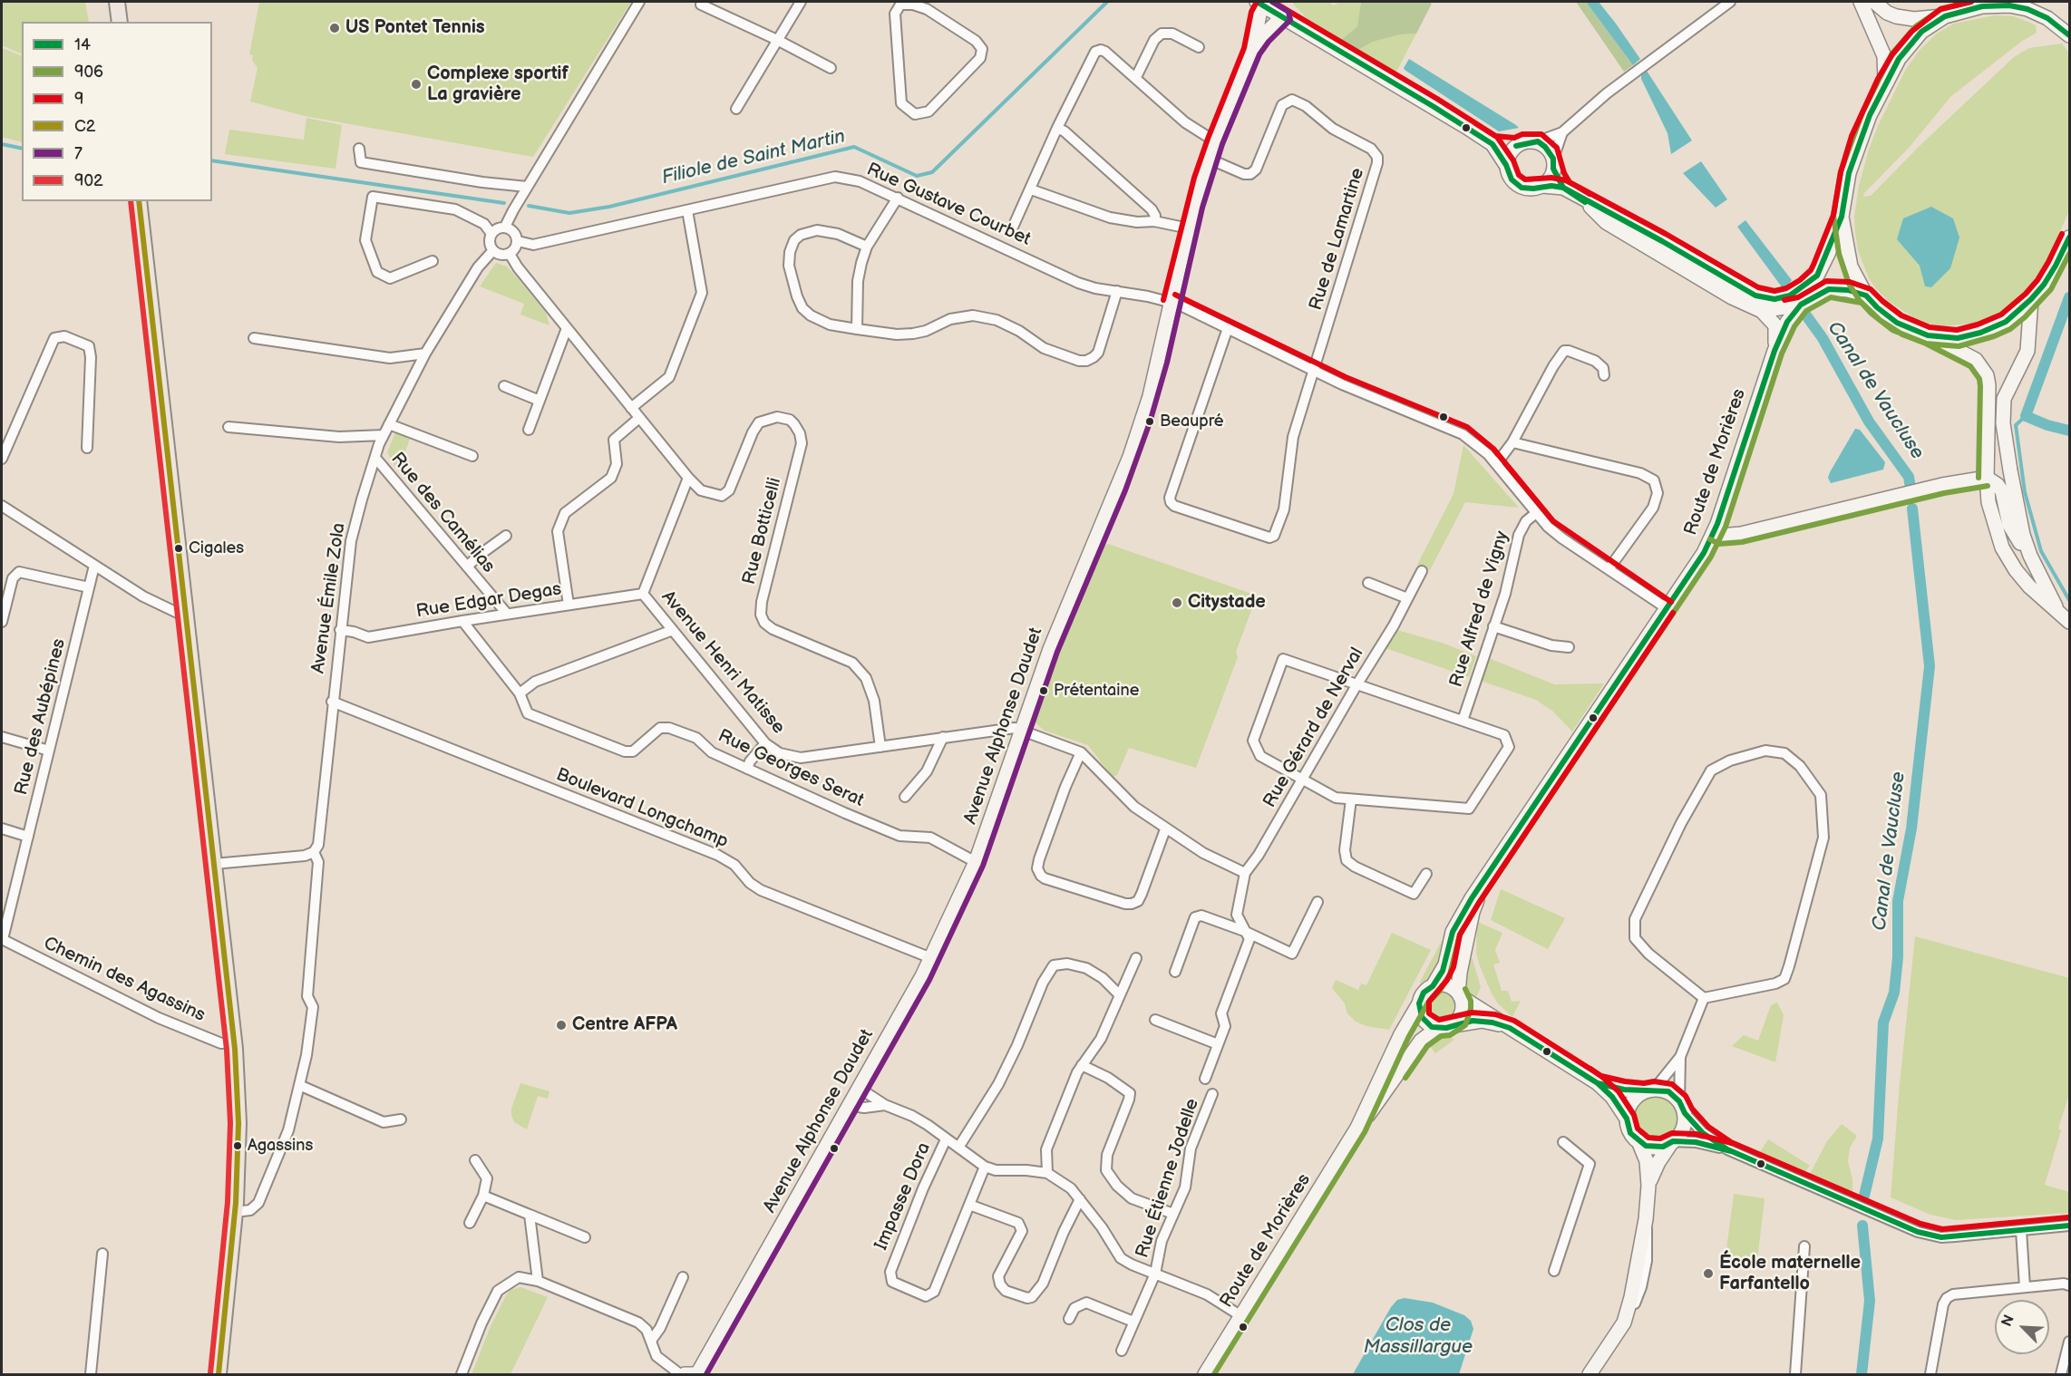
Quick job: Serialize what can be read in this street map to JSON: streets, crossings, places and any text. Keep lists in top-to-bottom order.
{
  "streets": {
    "main road": ["Route de Morières", "Avenue Alphonse Daudet"],
    "street": [
      "Rue Gustave Courbet",
      "Rue de Lamartine",
      "Rue des Camélias",
      "Rue Botticelli",
      "Avenue Émile Zola",
      "Rue Edgar Degas",
      "Rue Alfred de Vigny",
      "Avenue Henri Matisse",
      "Rue des Aubépines",
      "Rue Gérard de Nerval",
      "Rue Georges Serat",
      "Boulevard Longchamp",
      "Chemin des Agassins",
      "Rue Étienne Jodelle",
      "Impasse Dora"
    ]
  },
  "crossings": [
    ["Rue Gustave Courbet", "Rue de Lamartine"],
    ["Rue Gustave Courbet", "Route de Morières"],
    ["Rue Gustave Courbet", "Avenue Émile Zola"],
    ["Rue Gustave Courbet", "Rue Alfred de Vigny"],
    ["Rue Gustave Courbet", "Avenue Alphonse Daudet"],
    ["Rue de Lamartine", "Avenue Alphonse Daudet"],
    ["Rue des Camélias", "Avenue Émile Zola"],
    ["Rue des Camélias", "Rue Edgar Degas"],
    ["Rue Botticelli", "Avenue Henri Matisse"],
    ["Avenue Émile Zola", "Rue Edgar Degas"],
    ["Avenue Émile Zola", "Boulevard Longchamp"],
    ["Rue Edgar Degas", "Avenue Henri Matisse"],
    ["Rue Edgar Degas", "Rue Georges Serat"],
    ["Avenue Henri Matisse", "Avenue Alphonse Daudet"],
    ["Rue des Aubépines", "Chemin des Agassins"],
    ["Avenue Alphonse Daudet", "Rue Georges Serat"],
    ["Avenue Alphonse Daudet", "Boulevard Longchamp"]
  ],
  "water": ["Filiole de Saint Martin", "Canal de Vaucluse", "Clos de Massillargue"],
  "places": [
    "US Pontet Tennis",
    "Complexe sportif La gravière",
    "Beaupré",
    "Cigales",
    "Citystade",
    "Prétentaine",
    "Centre AFPA",
    "Agassins",
    "École maternelle Farfantello"
  ],
  "lines": [
    "transit line 14",
    "transit line 906",
    "transit line 9",
    "transit line 7",
    "transit line C2",
    "transit line 902"
  ],
  "legend": [
    "14",
    "906",
    "9",
    "C2",
    "7",
    "902"
  ],
  "north": "top left"
}
